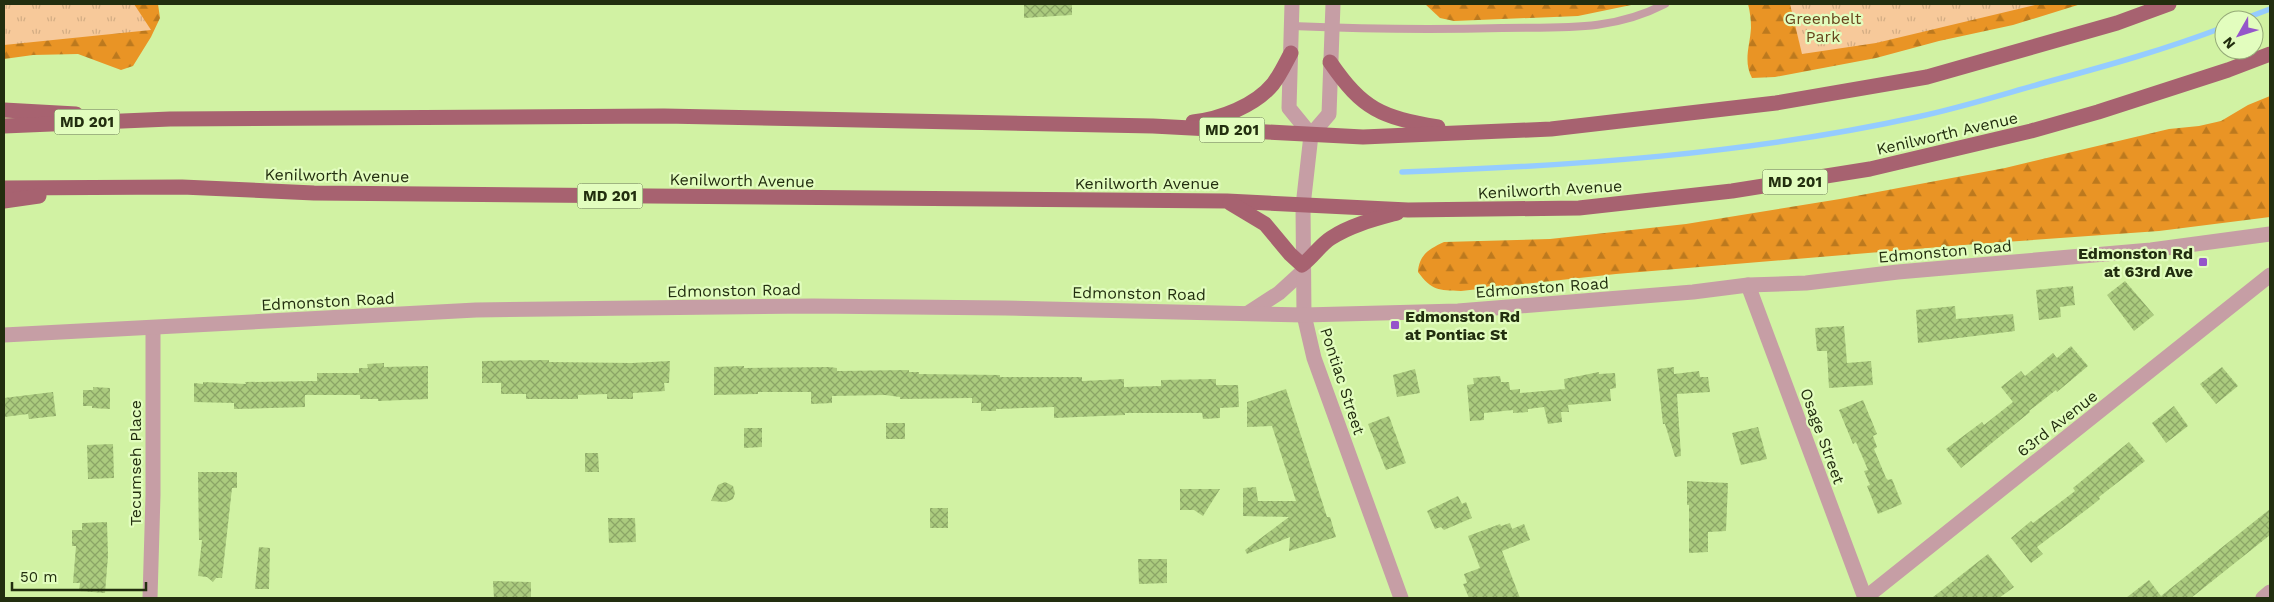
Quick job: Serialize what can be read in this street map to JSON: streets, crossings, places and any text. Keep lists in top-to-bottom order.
{
  "streets": {
    "main road": ["MD 201", "Kenilworth Avenue"],
    "street": [
      "Edmonston Road",
      "Pontiac Street",
      "63rd Avenue",
      "Osage Street",
      "Tecumseh Place"
    ]
  },
  "crossings": [
    ["MD 201", "Pontiac Street"],
    ["Kenilworth Avenue", "Pontiac Street"],
    ["Edmonston Road", "Pontiac Street"],
    ["Edmonston Road", "Osage Street"],
    ["Edmonston Road", "Tecumseh Place"],
    ["63rd Avenue", "Osage Street"]
  ],
  "parks": ["Greenbelt Park"],
  "places": {
    "transit": ["Edmonston Rd at 63rd Ave", "Edmonston Rd at Pontiac St"]
  },
  "scale_bar": "50 m",
  "north": "bottom left"
}
